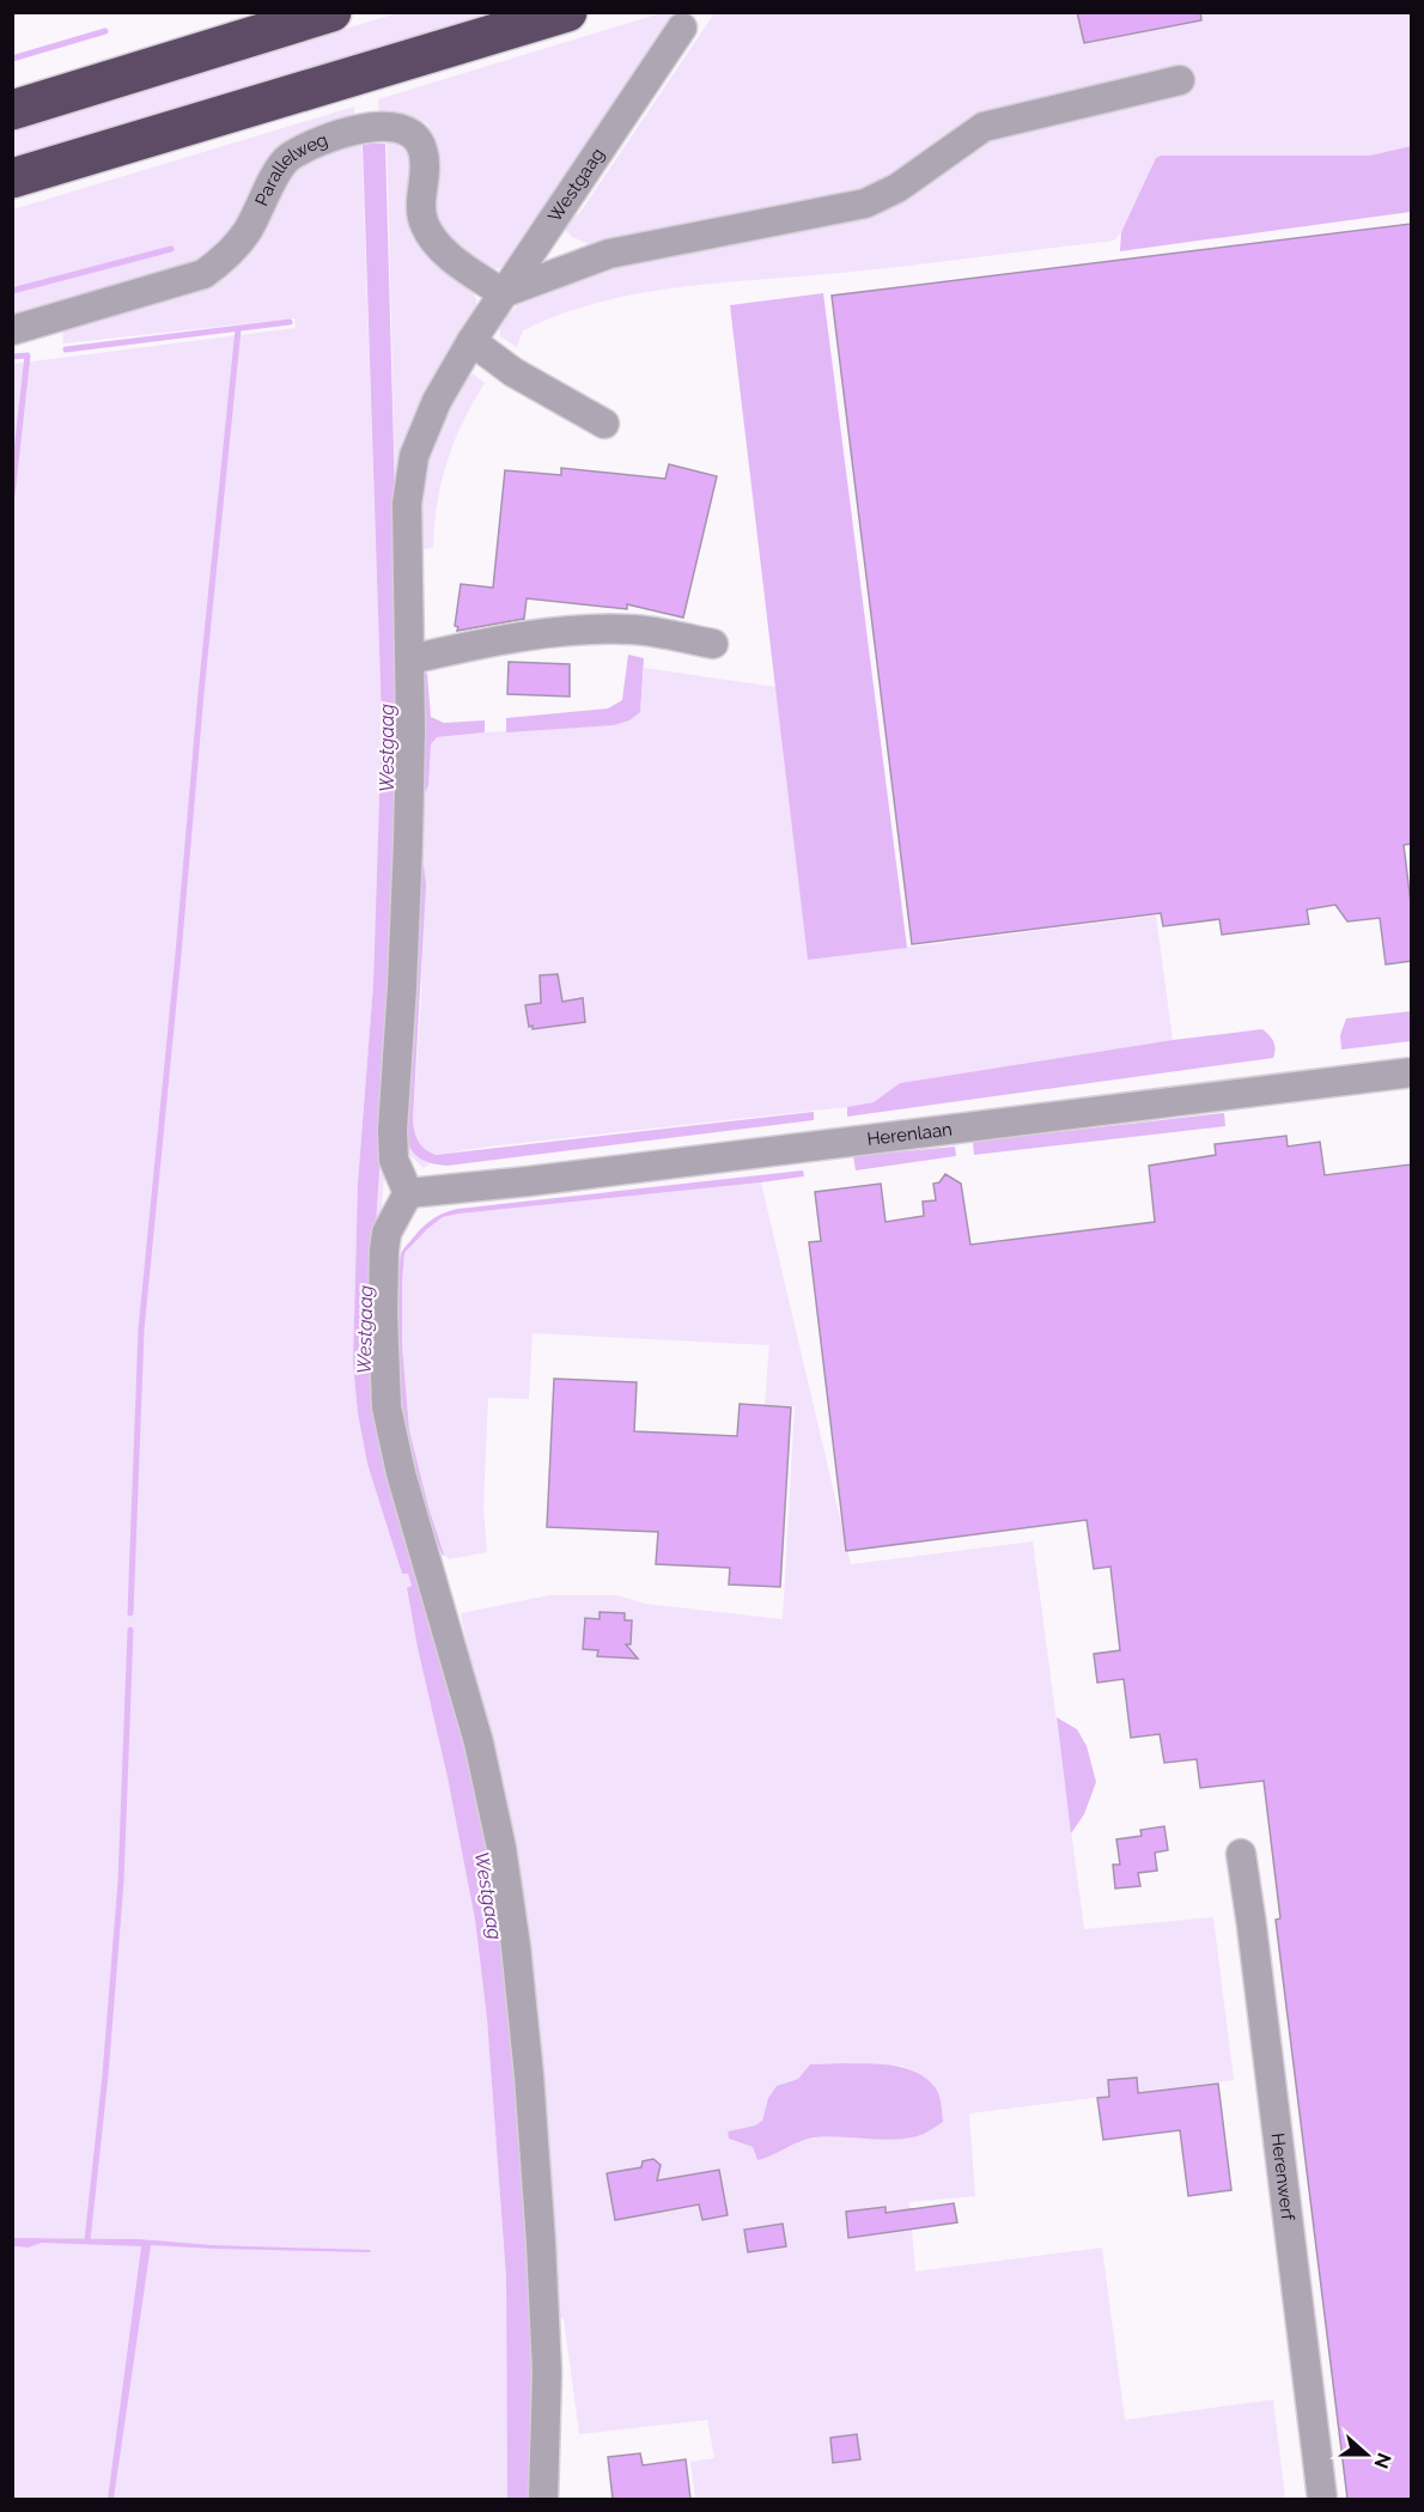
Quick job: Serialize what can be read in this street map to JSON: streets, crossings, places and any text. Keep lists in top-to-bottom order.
{
  "streets": {
    "street": [
      "Parallelweg",
      "Westgaag",
      "Herenlaan",
      "Herenwerf"
    ]
  },
  "crossings": [
    ["Parallelweg", "Westgaag"],
    ["Westgaag", "Herenlaan"]
  ],
  "water": ["Westgaag"],
  "north": "right"
}
